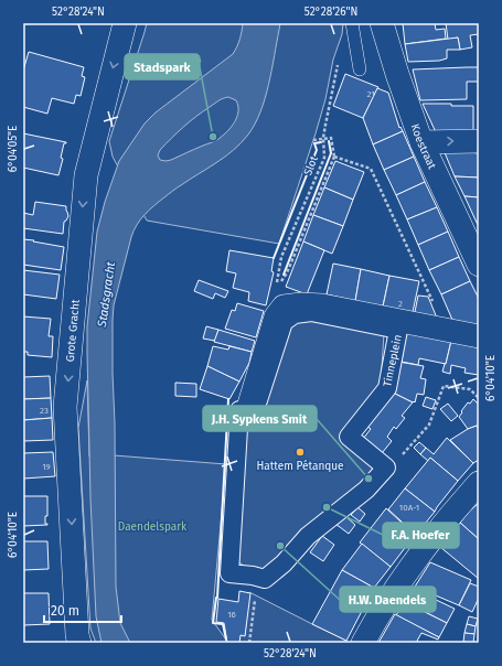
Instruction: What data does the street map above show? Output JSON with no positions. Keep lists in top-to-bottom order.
{
  "streets": {
    "street": ["Koestraat", "Grote Gracht", "Tinneplein"],
    "path": ["Slot"]
  },
  "crossings": [
    ["Slot", "Tinneplein"]
  ],
  "one_way": ["Grote Gracht"],
  "water": ["Stadsgracht"],
  "parks": ["Daendelspark"],
  "places": [
    "Stadspark",
    "Hattem Pétanque",
    "J.H. Sypkens Smit",
    "F.A. Hoefer",
    "H.W. Daendels"
  ],
  "house_numbers": [
    "21",
    "2",
    "23",
    "19",
    "10A-1",
    "16"
  ],
  "scale_bar": "20 m",
  "coordinates": [
    "52°28'24\"N",
    "52°28'26\"N",
    "6°04'05\"E",
    "6°04'10\"E"
  ]
}
